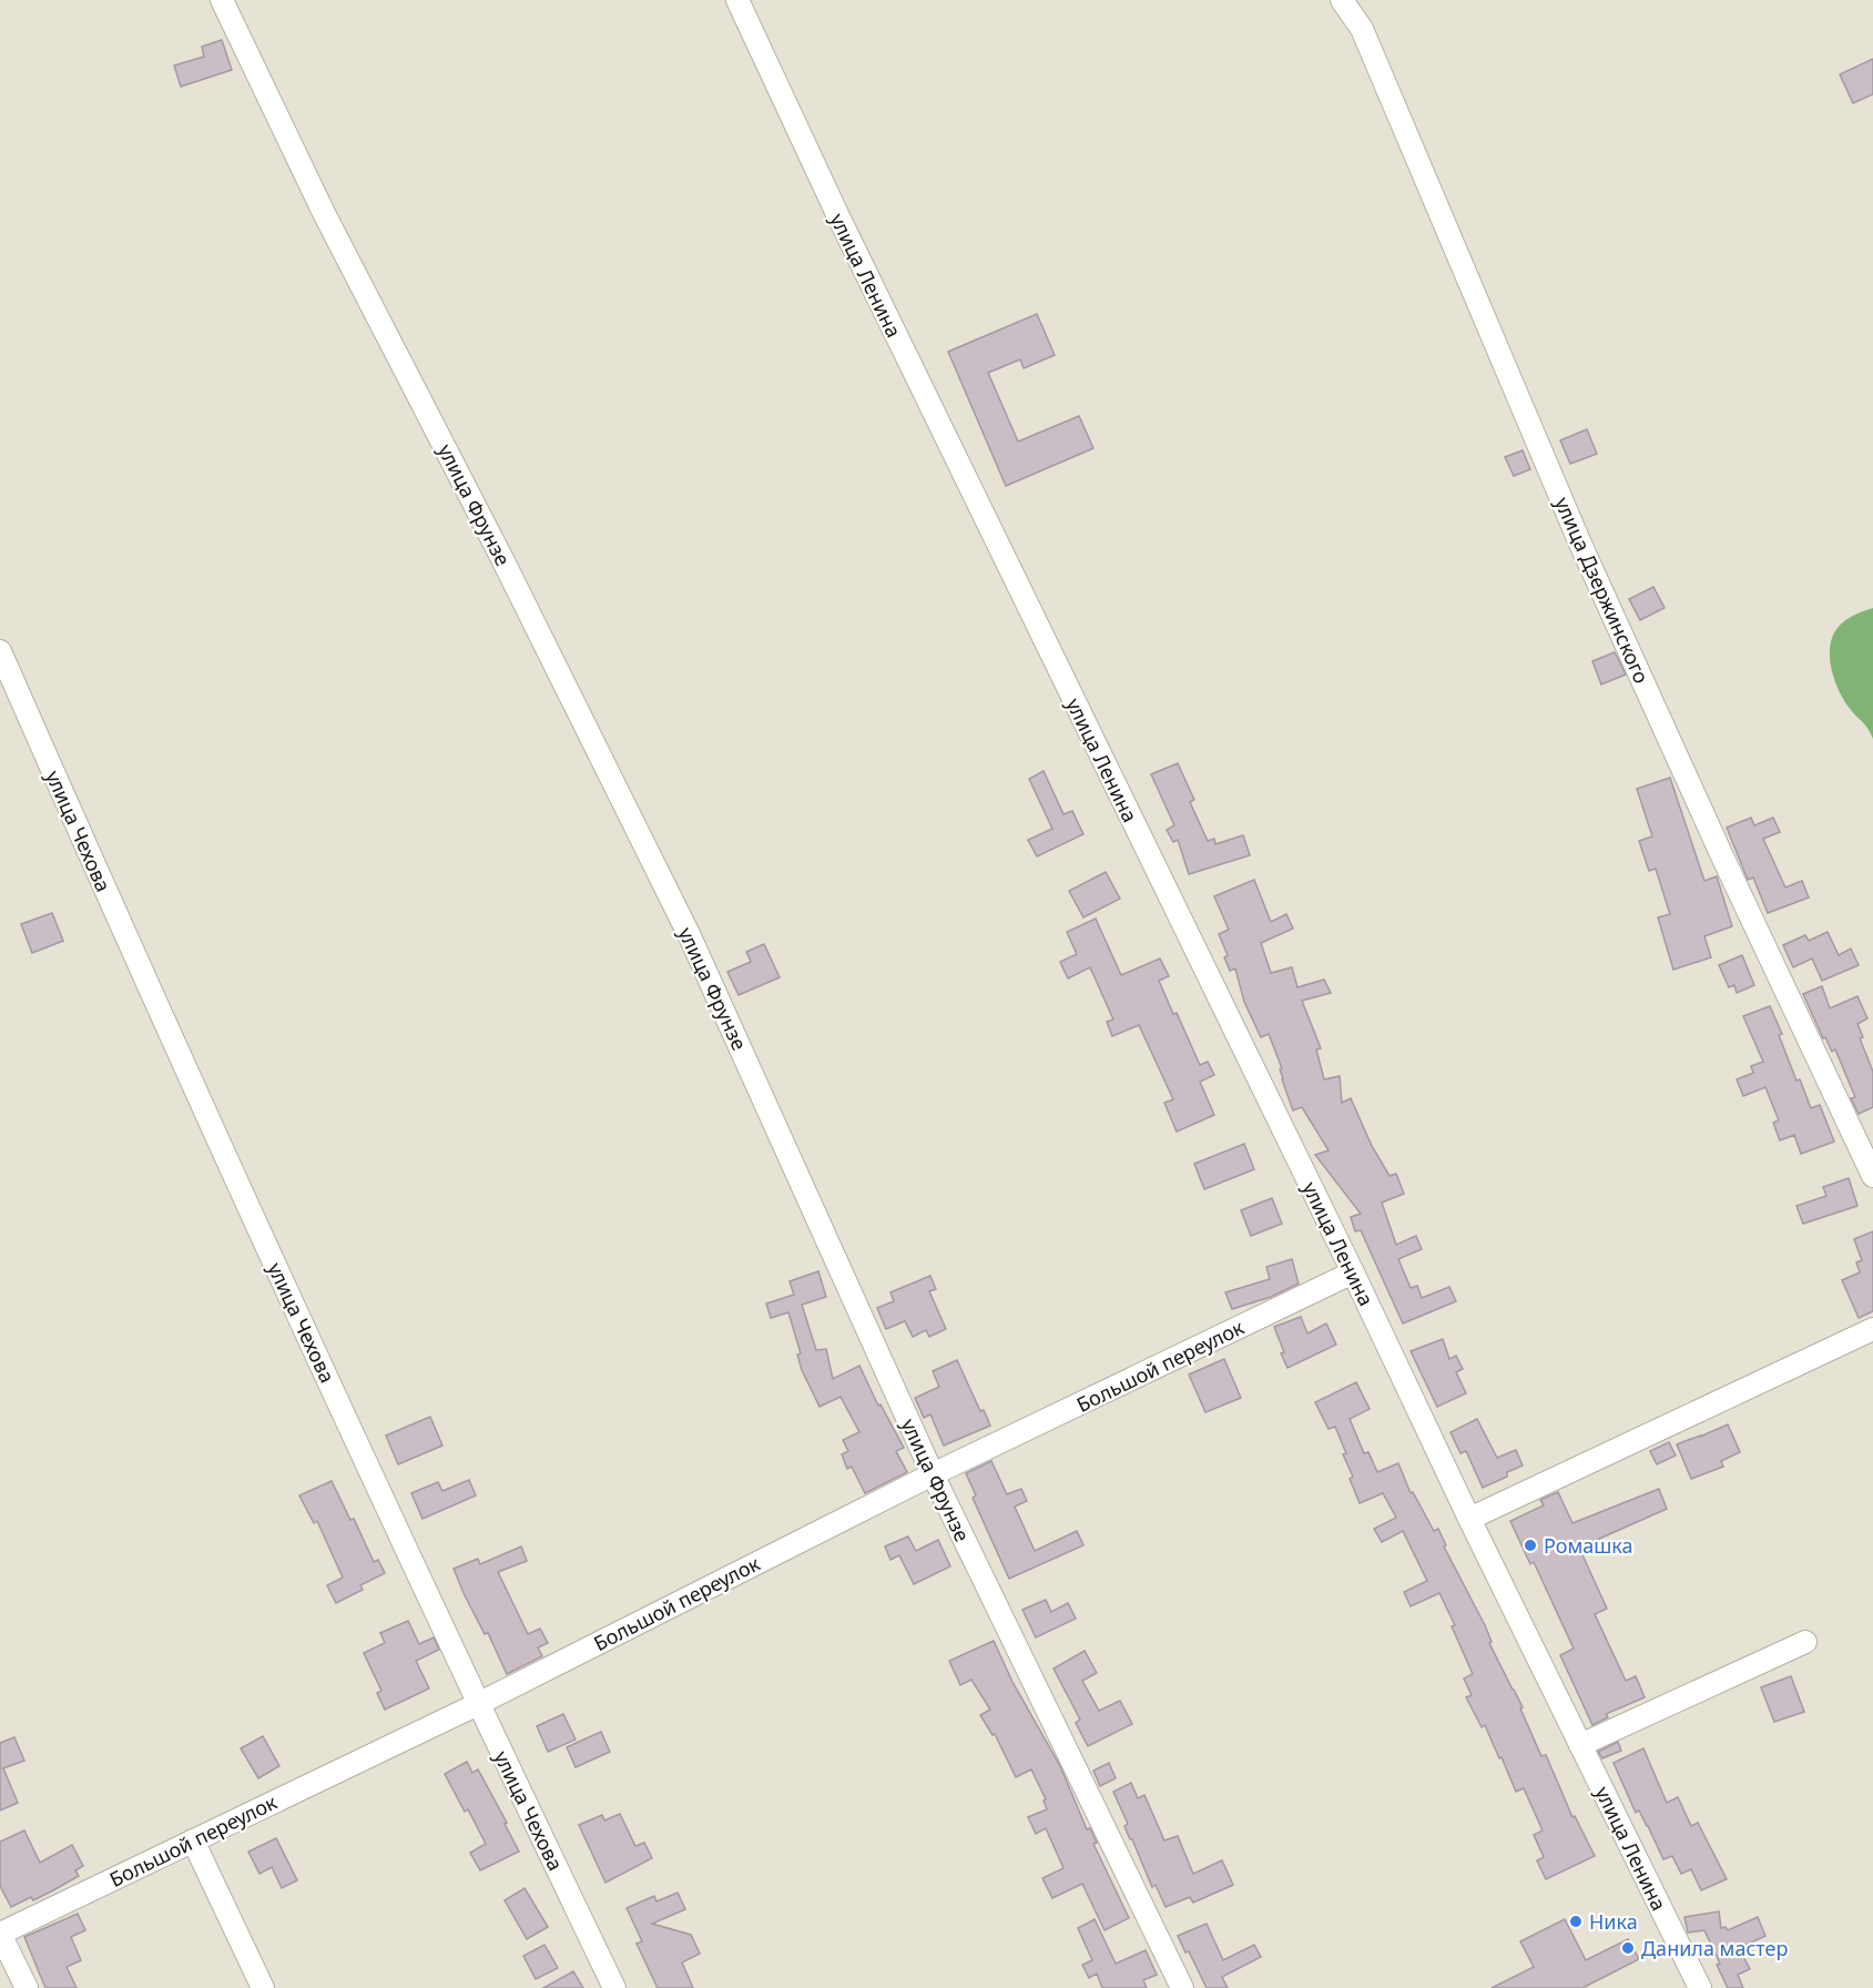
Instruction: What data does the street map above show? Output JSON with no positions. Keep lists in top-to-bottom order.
{
  "streets": {
    "street": [
      "улица Ленина",
      "улица Фрунзе",
      "улица Дзержинского",
      "улица Чехова",
      "Большой переулок"
    ]
  },
  "crossings": [
    ["улица Ленина", "Большой переулок"],
    ["улица Фрунзе", "Большой переулок"],
    ["улица Чехова", "Большой переулок"]
  ],
  "places": ["Ромашка", "Ника", "Данила мастер"]
}
